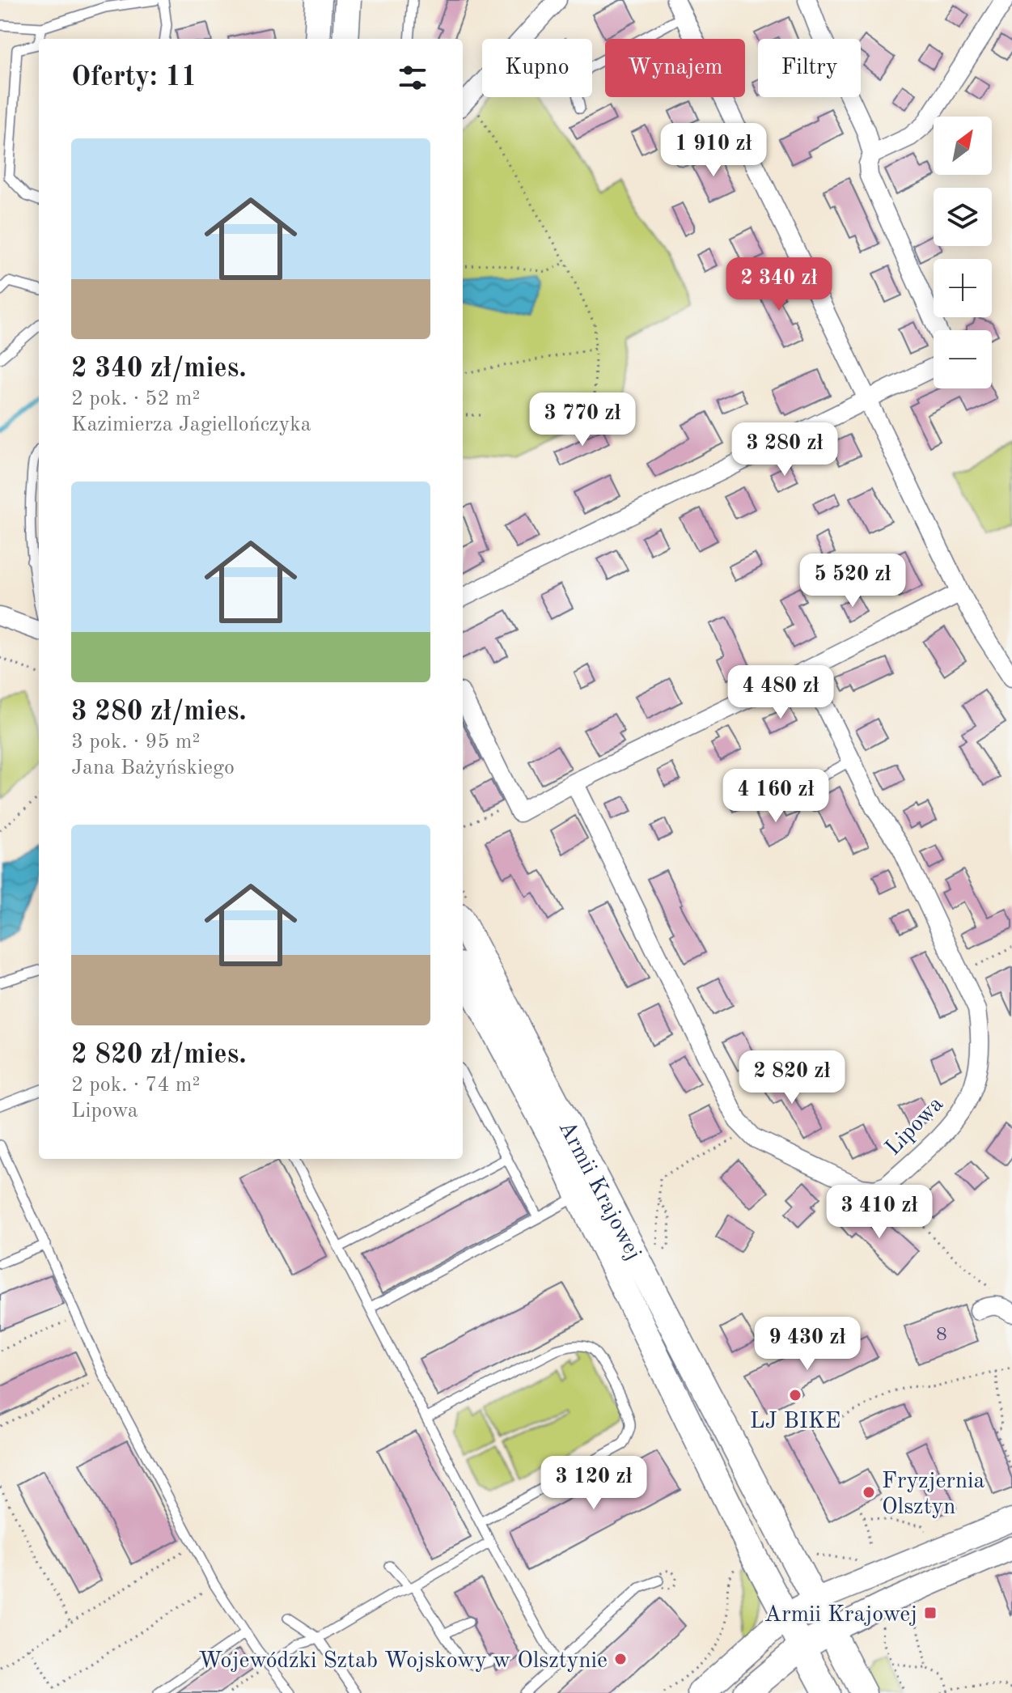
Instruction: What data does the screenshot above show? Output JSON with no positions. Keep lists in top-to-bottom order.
{
  "streets": {
    "main road": ["Armii Krajowej"],
    "street": ["Lipowa"]
  },
  "places": {
    "other": ["LJ BIKE", "Fryzjernia Olsztyn", "Wojewódzki Sztab Wojskowy w Olsztynie"],
    "transit": ["Armii Krajowej"]
  },
  "house_numbers": ["8"],
  "north": "top right",
  "page": {
    "chip": ["Kupno", "Wynajem", "Filtry"],
    "heading": "Oferty: 11",
    "map_buttons": ["+", "−"],
    "list": [
      {
        "name": "2 340 zł/mies.",
        "note": "2 pok. · 52 m² · Kazimierza Jagiellończyka"
      },
      {
        "name": "3 280 zł/mies.",
        "note": "3 pok. · 95 m² · Jana Bażyńskiego"
      },
      {
        "name": "2 820 zł/mies.",
        "note": "2 pok. · 74 m² · Lipowa"
      }
    ],
    "price": [
      "1 910 zł",
      "2 340 zł",
      "3 770 zł",
      "3 280 zł",
      "5 520 zł",
      "4 480 zł",
      "4 160 zł",
      "2 820 zł",
      "3 410 zł",
      "9 430 zł",
      "3 120 zł"
    ]
  }
}
